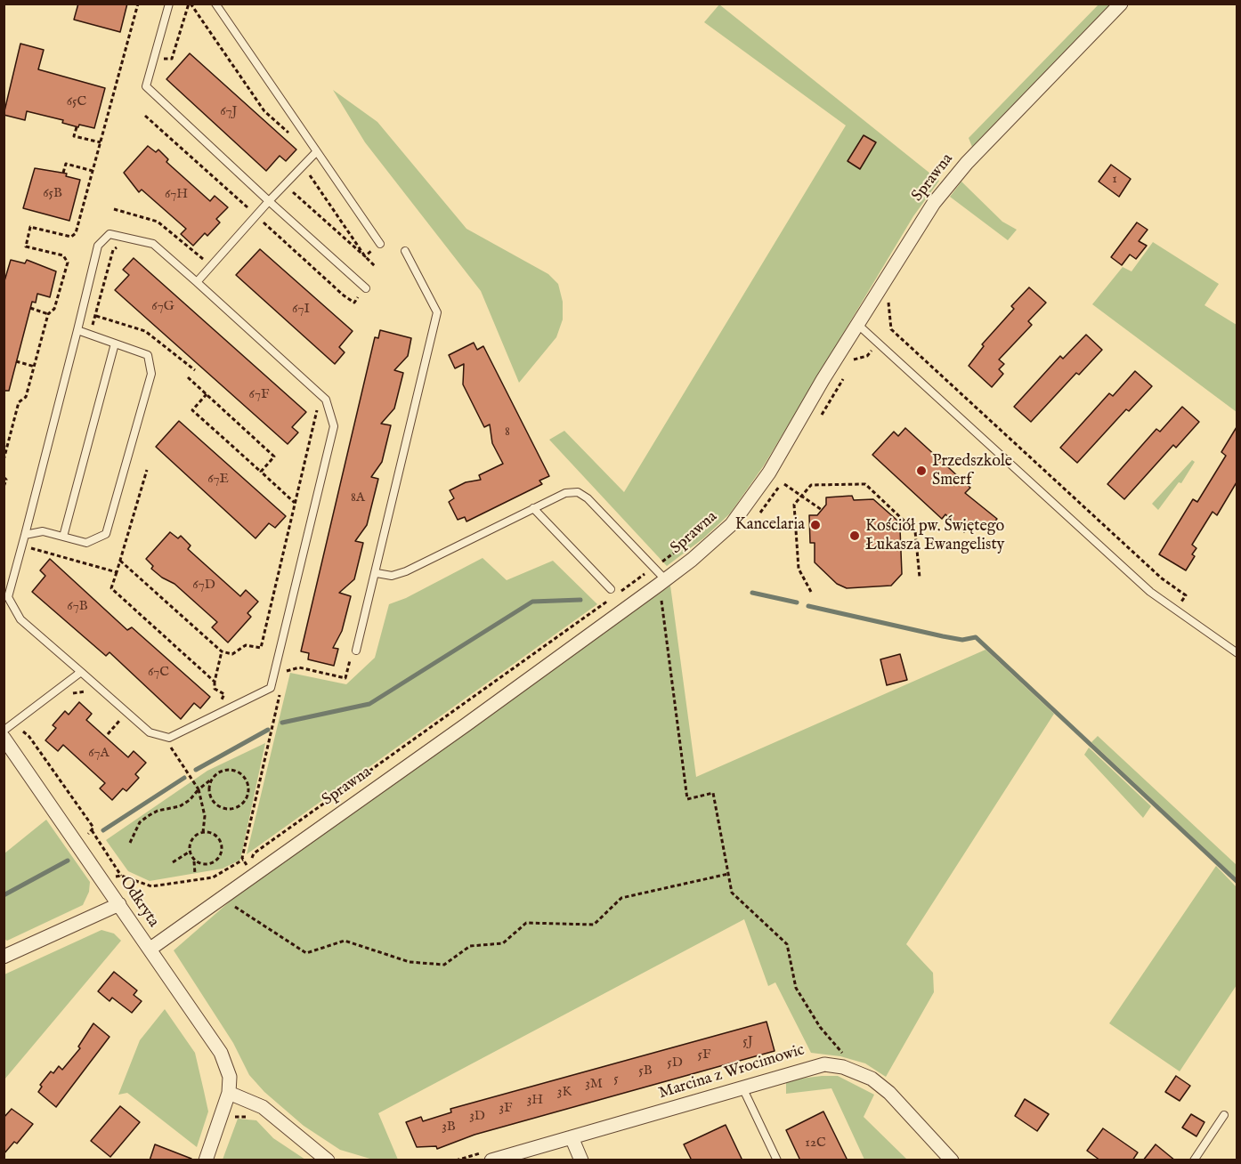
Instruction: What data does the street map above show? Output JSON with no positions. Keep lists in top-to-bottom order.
{
  "streets": {
    "street": ["Sprawna", "Odkryta", "Marcina z Wrocimowic"]
  },
  "crossings": [
    ["Sprawna", "Odkryta"]
  ],
  "places": ["Przedszkole Smerf", "Kancelaria", "Kościół pw. Świętego Łukasza Ewangelisty"],
  "house_numbers": [
    "65C",
    "67J",
    "1",
    "65B",
    "67H",
    "67G",
    "67I",
    "67F",
    "8",
    "67E",
    "8A",
    "67D",
    "67B",
    "67C",
    "67A",
    "5J",
    "5F",
    "5D",
    "5B",
    "5",
    "3M",
    "3K",
    "3H",
    "3F",
    "3D",
    "3B",
    "12C"
  ]
}
